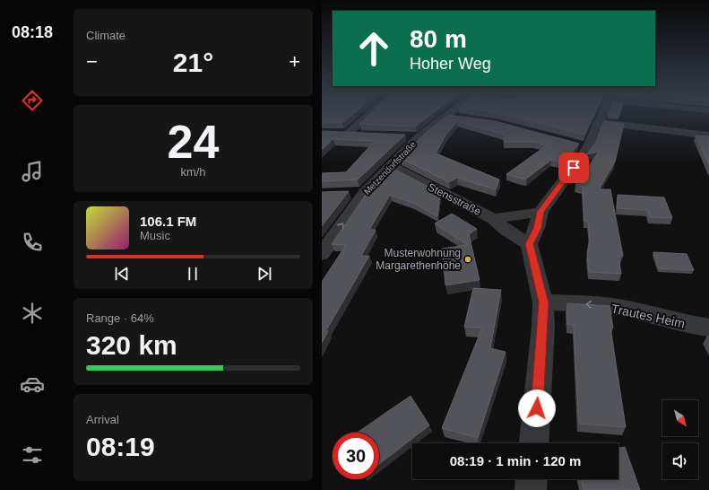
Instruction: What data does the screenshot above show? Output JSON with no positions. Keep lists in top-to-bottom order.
{
  "streets": {
    "street": ["Metzendorfstraße", "Stensstraße", "Trautes Heim"]
  },
  "crossings": [
    ["Metzendorfstraße", "Stensstraße"]
  ],
  "one_way": ["Metzendorfstraße", "Trautes Heim"],
  "places": ["Musterwohnung Margarethenhöhe"],
  "north": "bottom right",
  "page": {
    "tabs": "08:18",
    "tile": [
      "Climate",
      ["24", "km/h"],
      ["Range · 64%", "320 km"],
      ["Arrival", "08:19"]
    ],
    "turn": ["80 m", "Hoher Weg"],
    "heat": ["−", "21°", "+"],
    "song": ["106.1 FM", "Music"],
    "limit": "30",
    "trip": "08:19 · 1 min · 120 m"
  }
}
